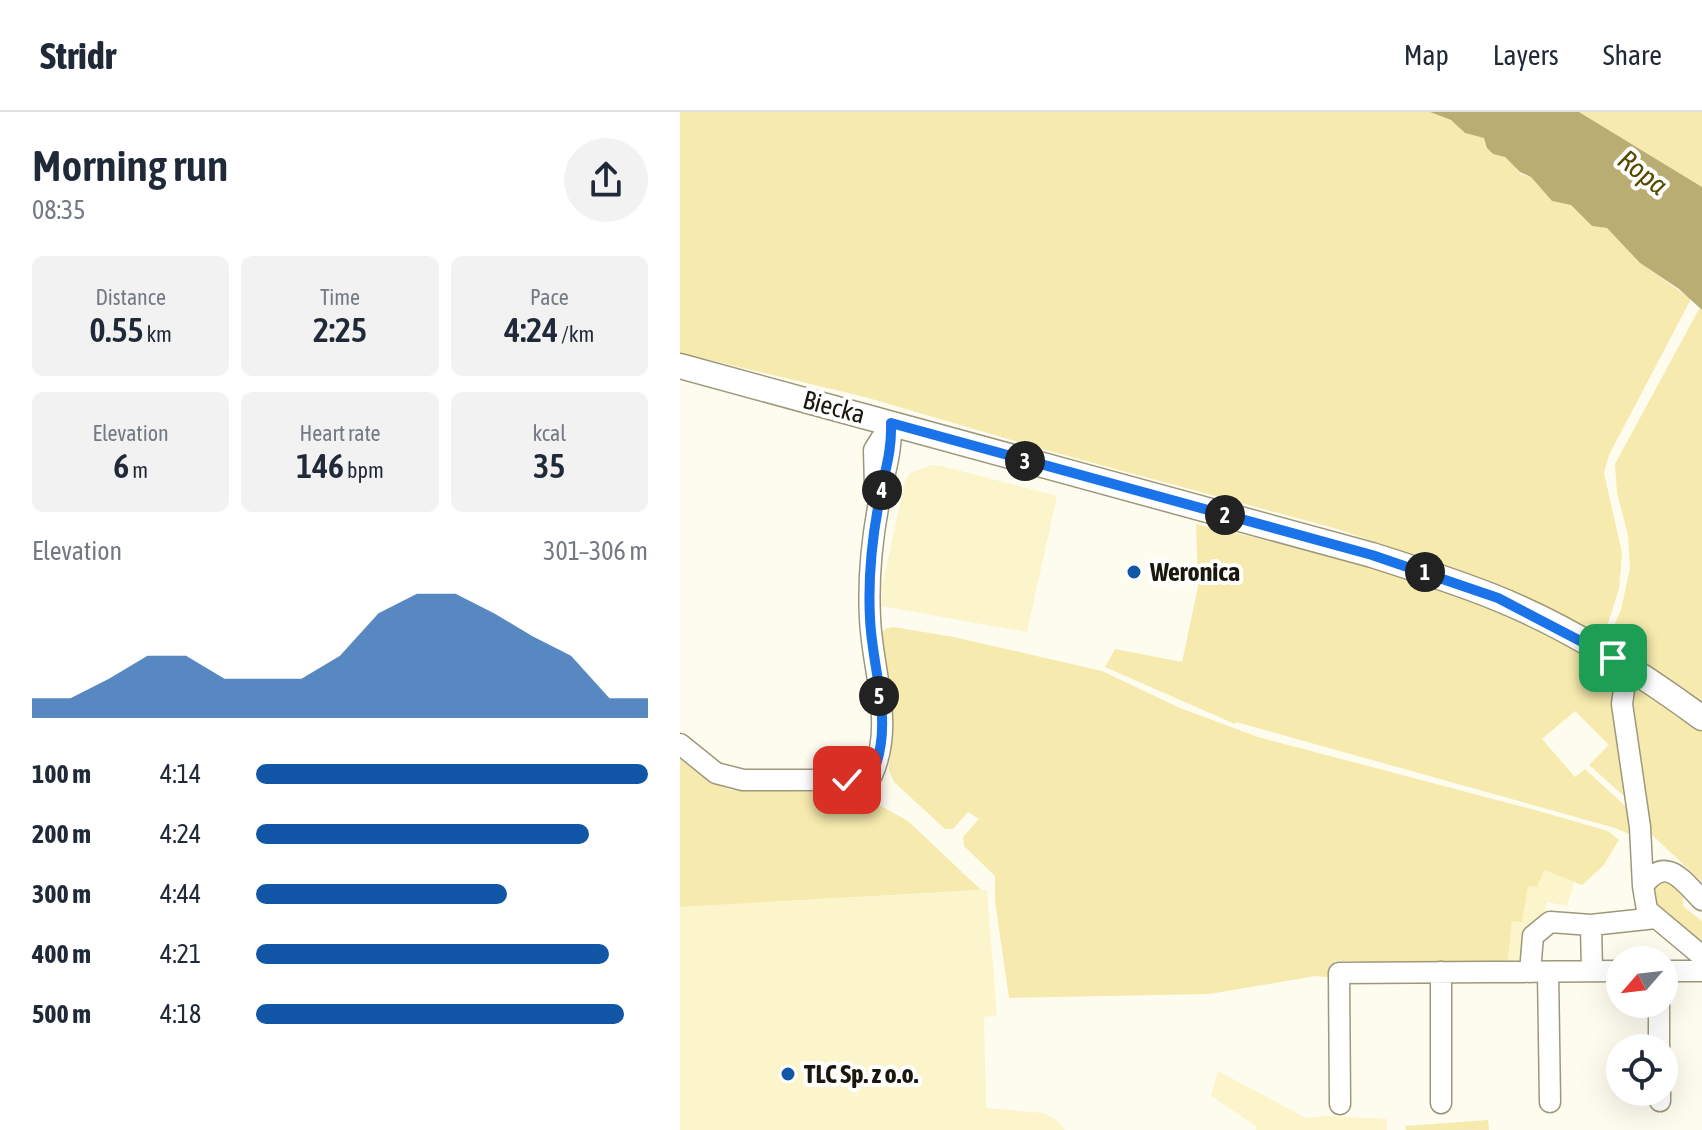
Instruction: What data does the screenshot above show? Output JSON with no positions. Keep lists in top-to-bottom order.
{
  "streets": {
    "main road": ["Biecka"]
  },
  "water": ["Ropa"],
  "places": ["Weronica", "TLC Sp. z o.o."],
  "north": "bottom left",
  "page": {
    "header": "Stridr",
    "nav": ["Map", "Layers", "Share"],
    "heading": ["Morning run", "08:35"],
    "stats": [
      ["Distance", "0.55 km"],
      ["Time", "2:25"],
      ["Pace", "4:24 /km"],
      ["Elevation", "6 m"],
      ["Heart rate", "146 bpm"],
      ["kcal", "35"]
    ],
    "pins": [
      "3",
      "4",
      "2",
      "1",
      "5"
    ],
    "chart": ["Elevation", "301–306 m"],
    "list": [
      {
        "name": "100 m",
        "note": "4:14"
      },
      {
        "name": "200 m",
        "note": "4:24"
      },
      {
        "name": "300 m",
        "note": "4:44"
      },
      {
        "name": "400 m",
        "note": "4:21"
      },
      {
        "name": "500 m",
        "note": "4:18"
      }
    ]
  }
}
